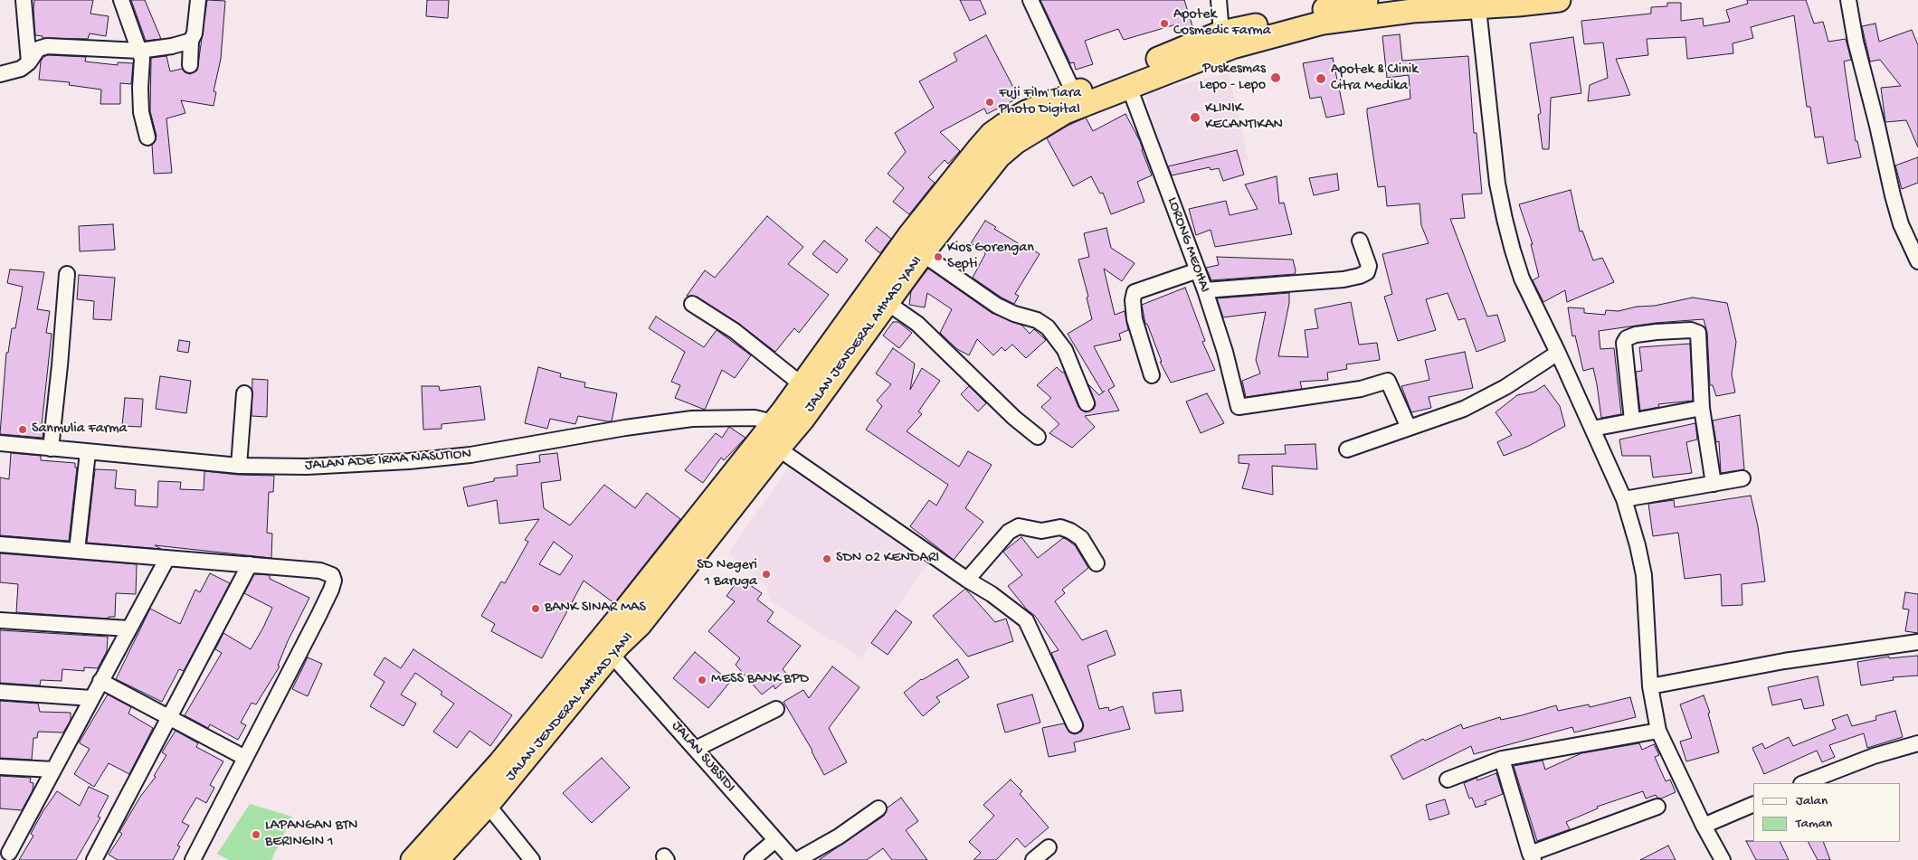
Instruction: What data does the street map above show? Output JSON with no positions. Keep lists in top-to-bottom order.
{
  "streets": {
    "highway": ["JALAN JENDERAL AHMAD YANI"],
    "street": ["LORONG MEOHAI", "JALAN ADE IRMA NASUTION", "JALAN SUBSIDI"]
  },
  "crossings": [
    ["LORONG MEOHAI", "JALAN JENDERAL AHMAD YANI"],
    ["JALAN JENDERAL AHMAD YANI", "JALAN ADE IRMA NASUTION"],
    ["JALAN JENDERAL AHMAD YANI", "JALAN SUBSIDI"]
  ],
  "places": [
    "Apotek Cosmedic Farma",
    "Puskesmas Lepo - Lepo",
    "Apotek & Clinik Citra Medika",
    "Fuji Film Tiara Photo Digital",
    "KLINIK KECANTIKAN",
    "Kios Gorengan Septi",
    "Sanmulia Farma",
    "SDN 02 KENDARI",
    "SD Negeri 1 Baruga",
    "BANK SINAR MAS",
    "MESS BANK BPD",
    "LAPANGAN BTN BERINGIN 1"
  ],
  "legend": ["Jalan", "Taman"]
}
